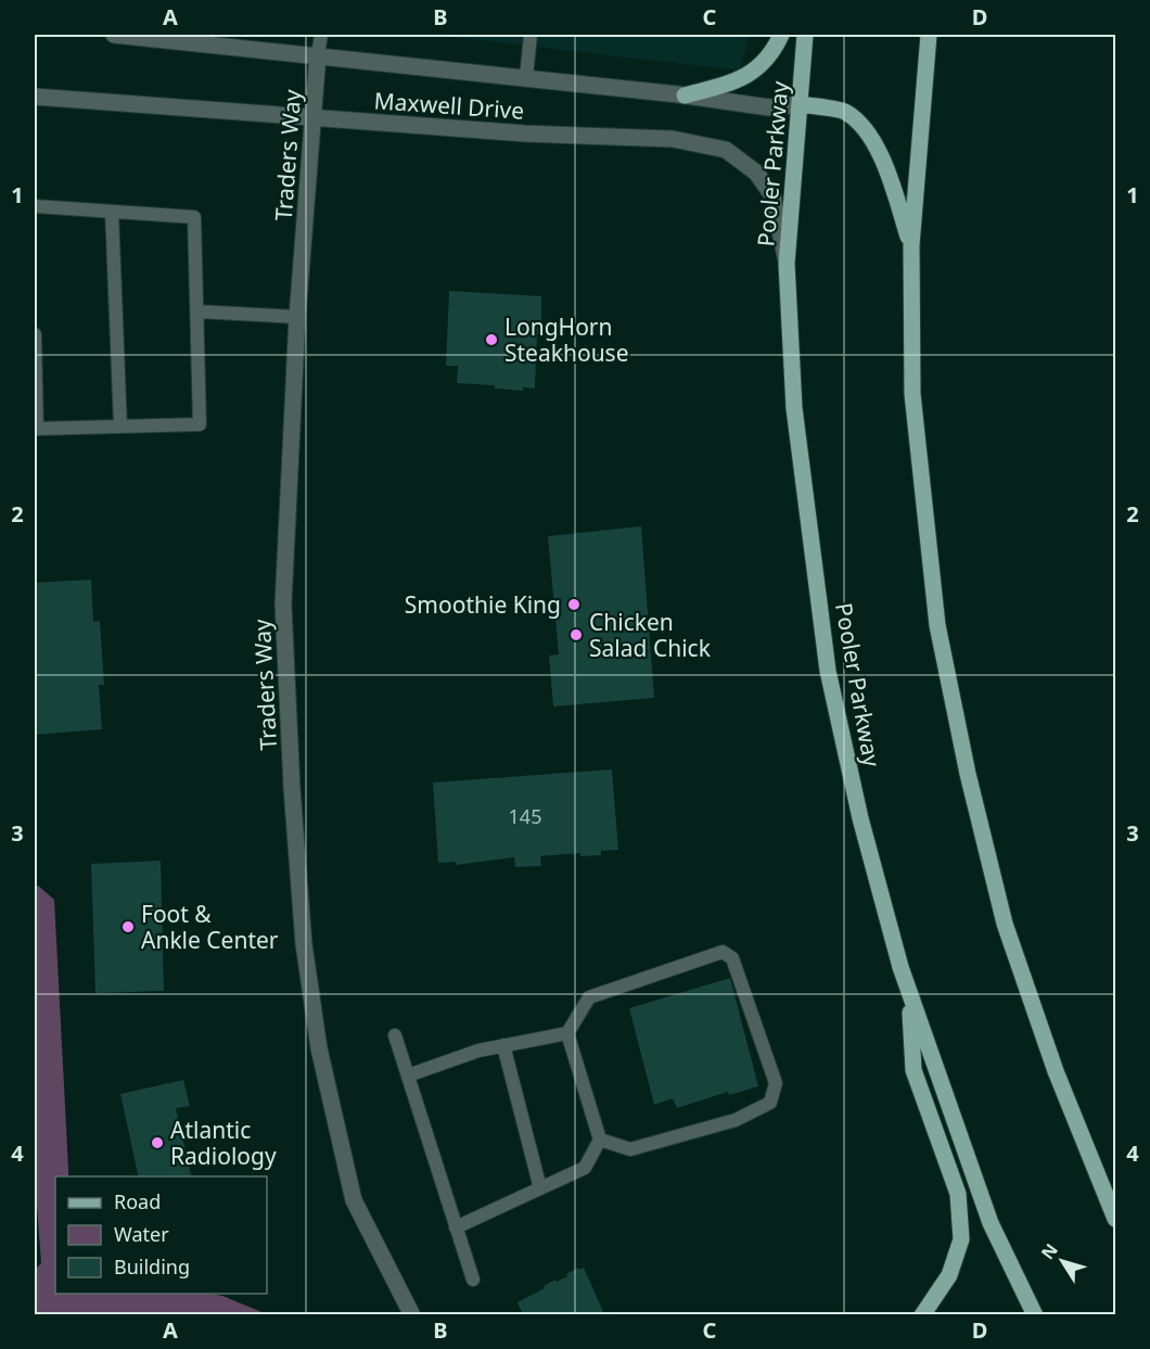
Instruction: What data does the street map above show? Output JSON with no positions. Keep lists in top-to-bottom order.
{
  "streets": {
    "main road": ["Pooler Parkway"],
    "street": ["Maxwell Drive", "Traders Way"]
  },
  "crossings": [
    ["Maxwell Drive", "Traders Way"],
    ["Maxwell Drive", "Pooler Parkway"]
  ],
  "places": [
    "LongHorn Steakhouse",
    "Smoothie King",
    "Chicken Salad Chick",
    "Foot & Ankle Center",
    "Atlantic Radiology"
  ],
  "house_numbers": ["145"],
  "legend": ["Road", "Water", "Building"],
  "north": "top left",
  "grid": {
    "columns": [
      "A",
      "B",
      "C",
      "D"
    ],
    "rows": [
      "1",
      "2",
      "3",
      "4"
    ]
  }
}
